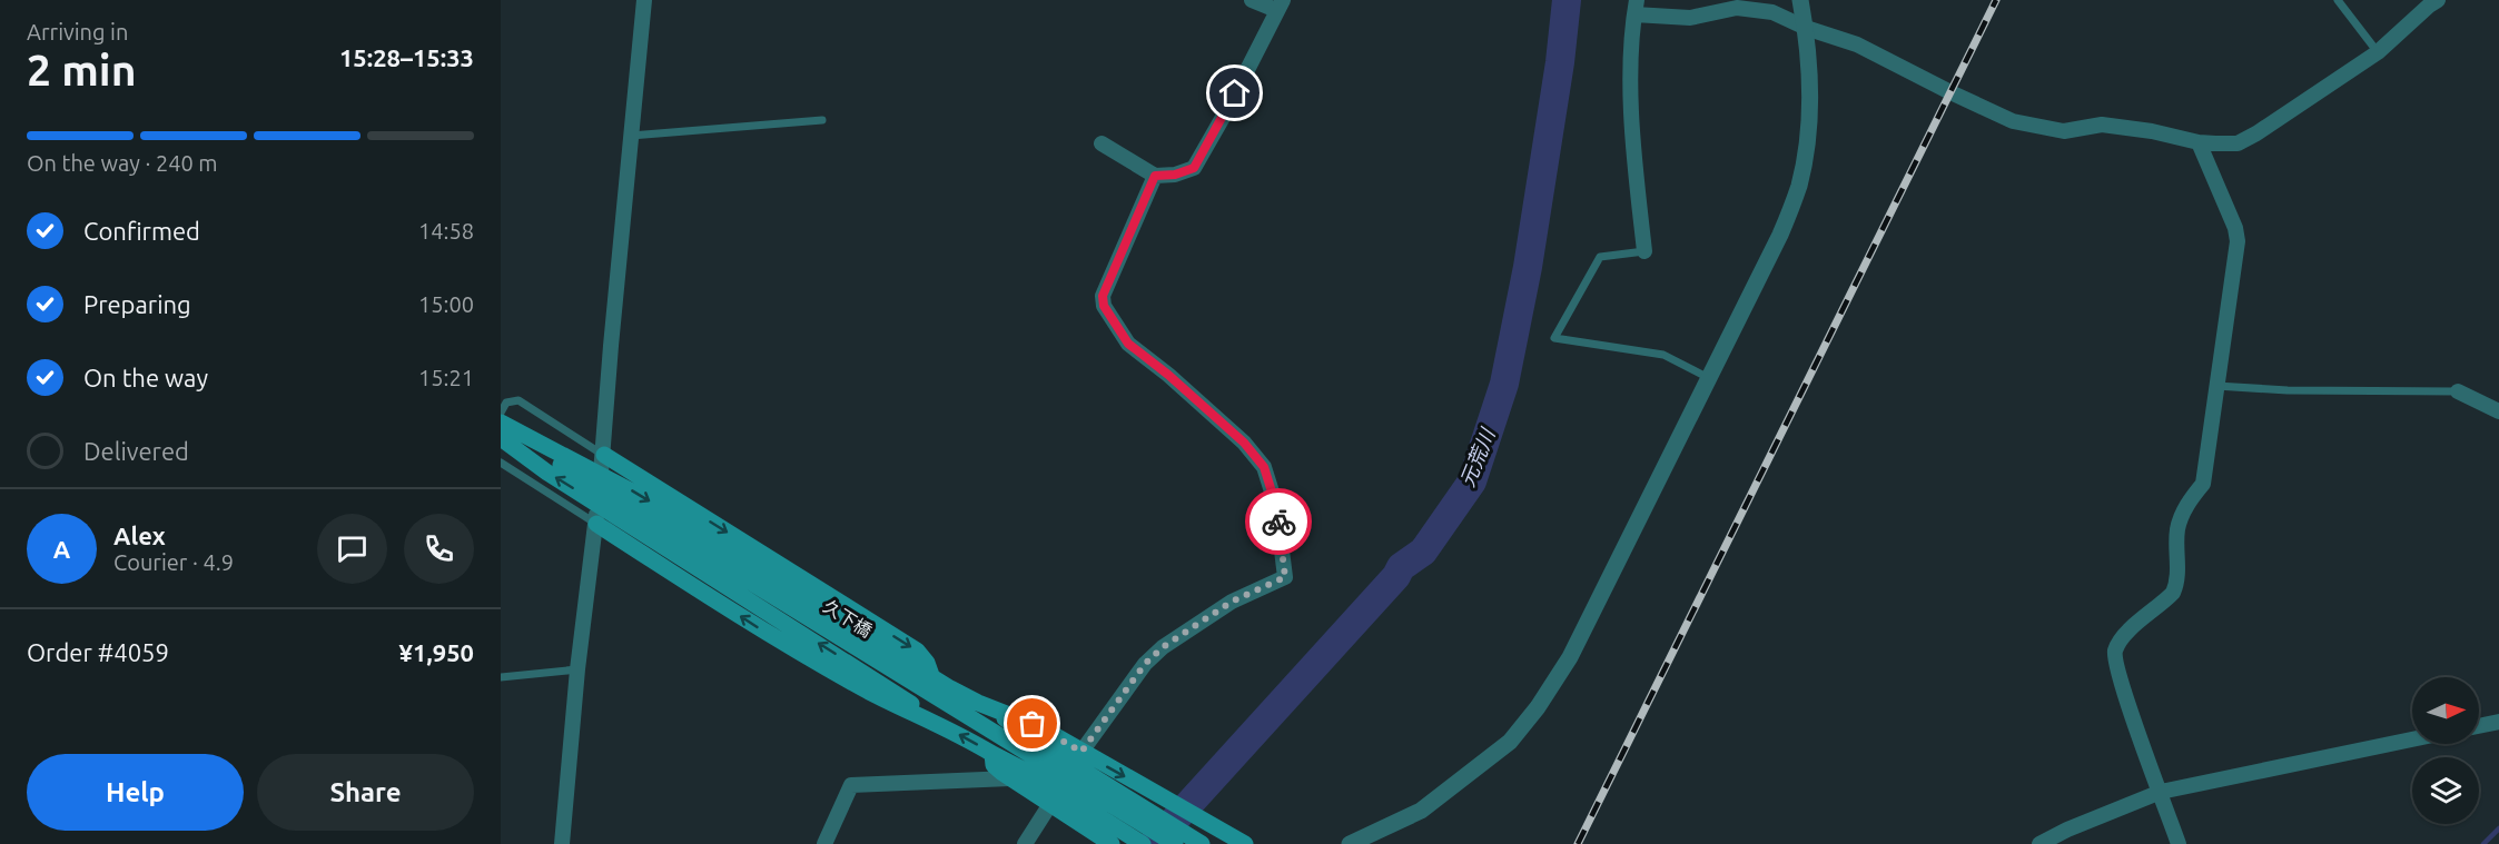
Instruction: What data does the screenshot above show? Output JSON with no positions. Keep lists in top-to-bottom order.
{
  "streets": {
    "main road": ["久下橋"]
  },
  "water": ["元荒川"],
  "north": "right",
  "page": {
    "heading": ["2 min", "Arriving in", "15:28–15:33"],
    "panel": [
      "Alex",
      "Courier · 4.9",
      "Order #4059",
      "¥1,950"
    ],
    "bar": "On the way · 240 m",
    "list": [
      ["Confirmed", "14:58"],
      ["Preparing", "15:00"],
      ["On the way", "15:21"],
      "Delivered"
    ],
    "round": "A",
    "buttons": ["Help", "Share"]
  }
}
